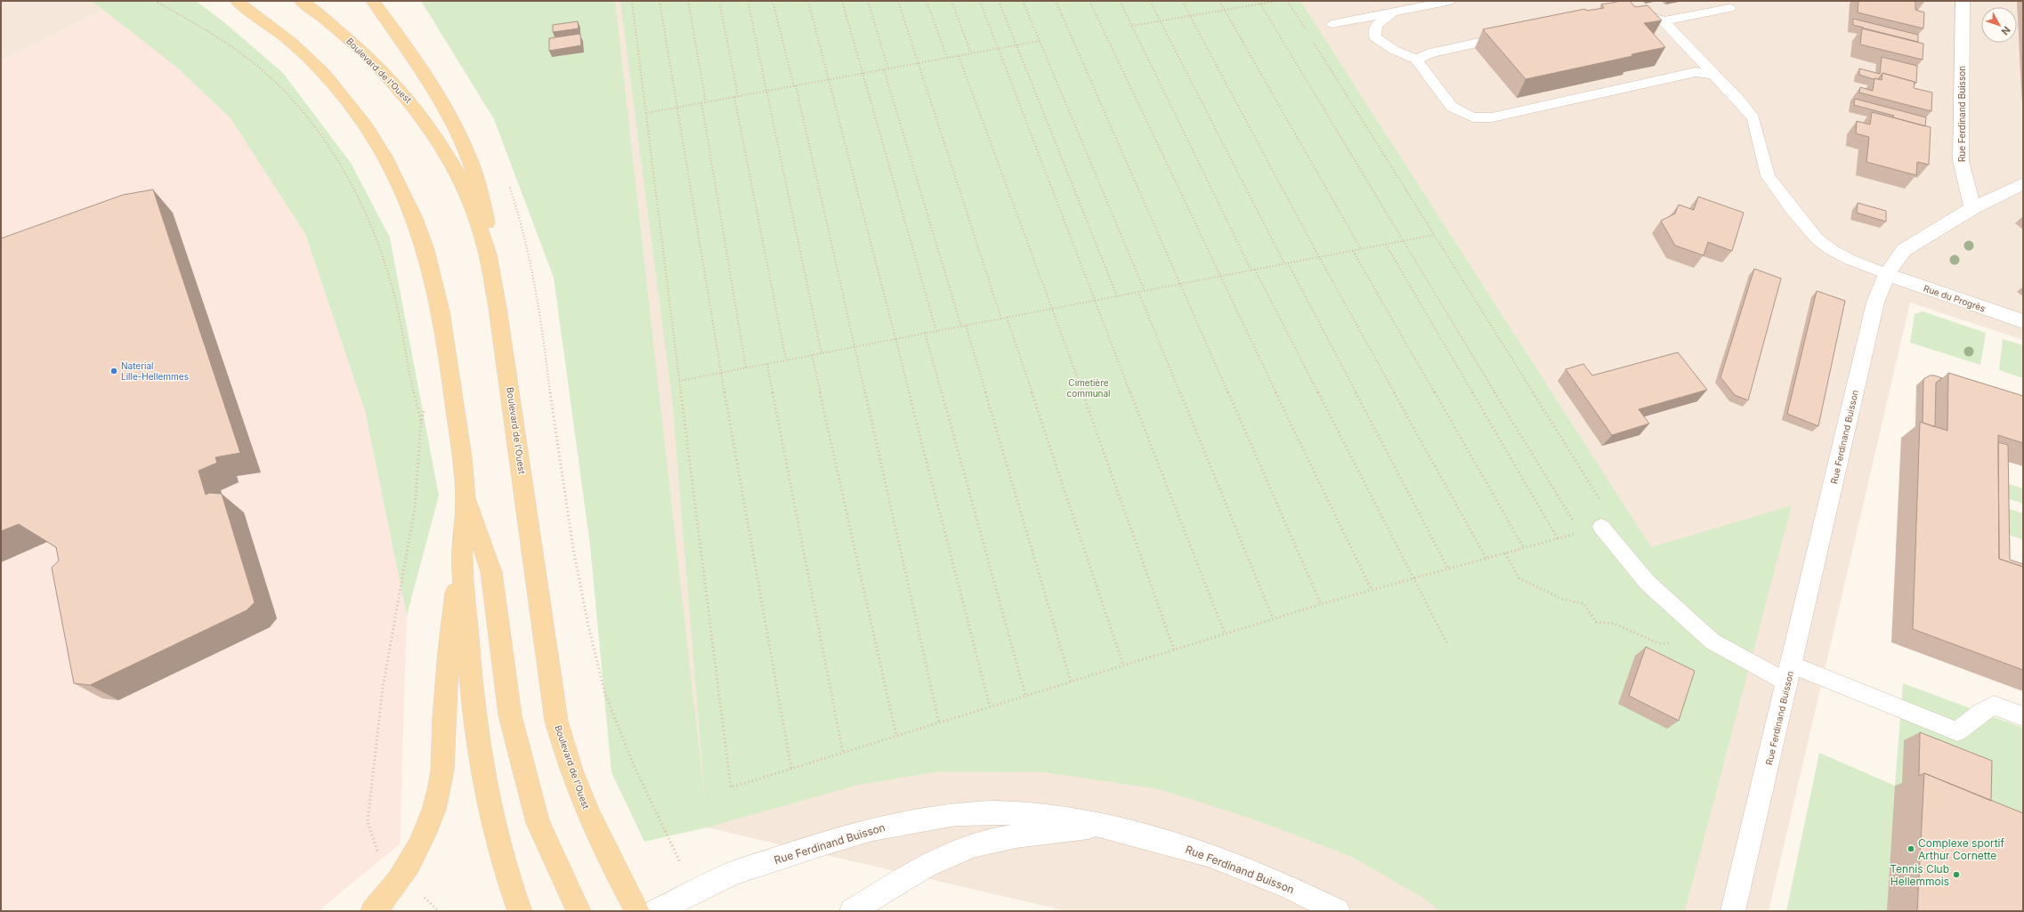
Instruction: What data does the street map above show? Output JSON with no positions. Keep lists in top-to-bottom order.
{
  "streets": {
    "main road": ["Boulevard de l'Ouest"],
    "street": ["Rue Ferdinand Buisson", "Rue du Progrès"]
  },
  "crossings": [
    ["Rue Ferdinand Buisson", "Rue du Progrès"]
  ],
  "parks": ["Cimetière communal"],
  "places": ["Naterial Lille-Hellemmes", "Complexe sportif Arthur Cornette", "Tennis Club Hellemmois"],
  "north": "bottom right"
}
